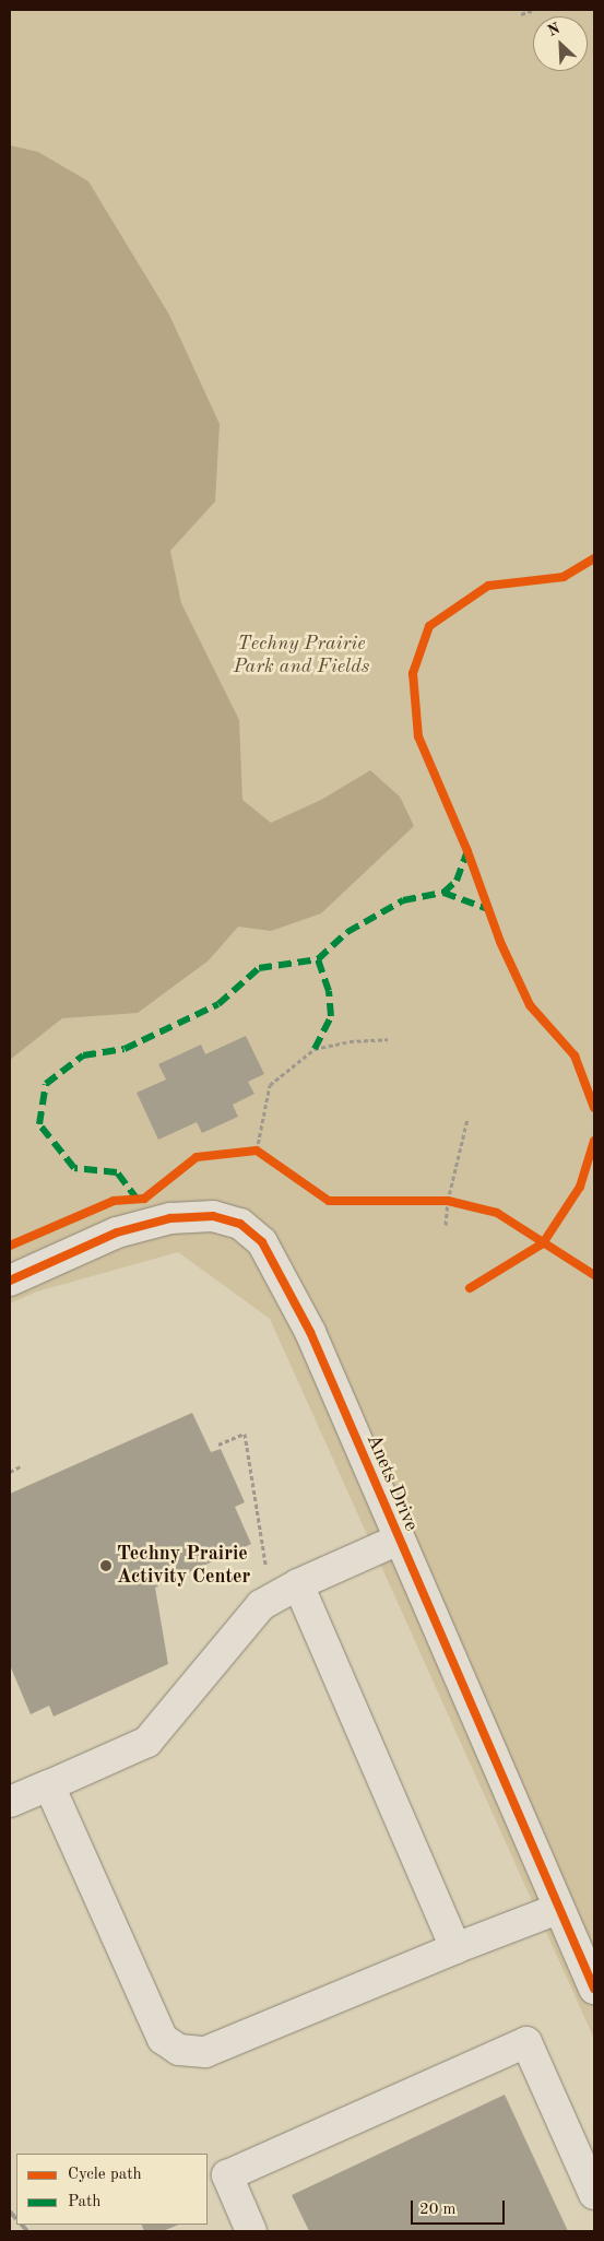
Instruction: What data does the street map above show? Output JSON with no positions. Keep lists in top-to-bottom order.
{
  "streets": {
    "street": ["Anets Drive"]
  },
  "parks": ["Techny Prairie Park and Fields"],
  "places": ["Techny Prairie Activity Center"],
  "legend": ["Cycle path", "Path"],
  "scale_bar": "20 m",
  "north": "top left"
}
